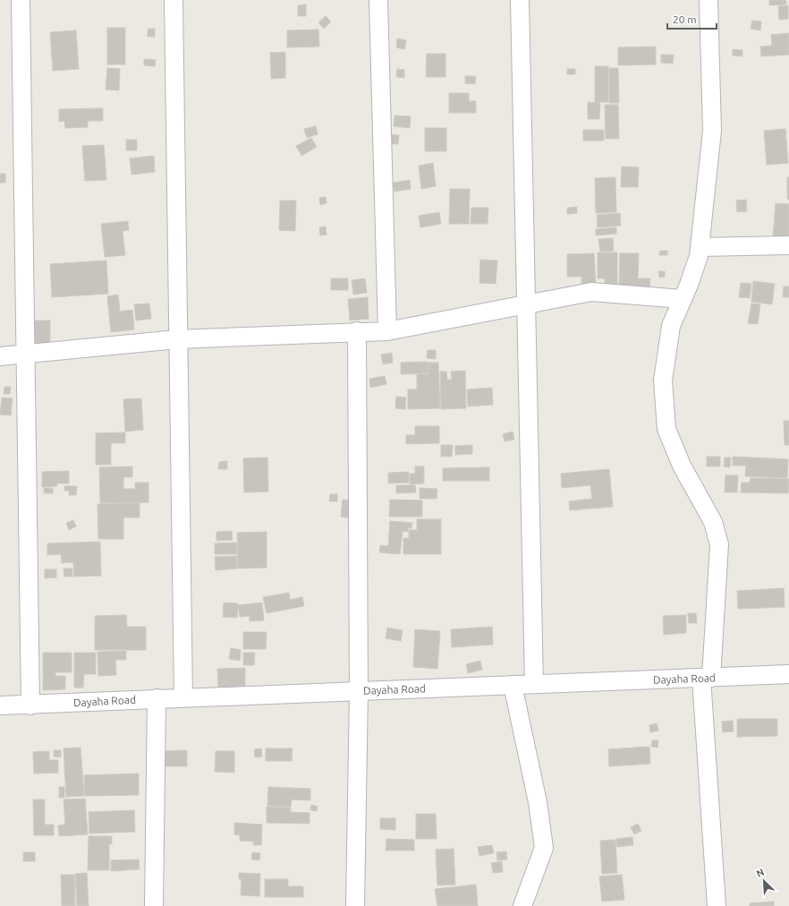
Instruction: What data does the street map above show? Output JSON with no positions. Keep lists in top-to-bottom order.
{
  "streets": {
    "street": ["Dayaha Road"]
  },
  "scale_bar": "20 m",
  "north": "top left"
}
